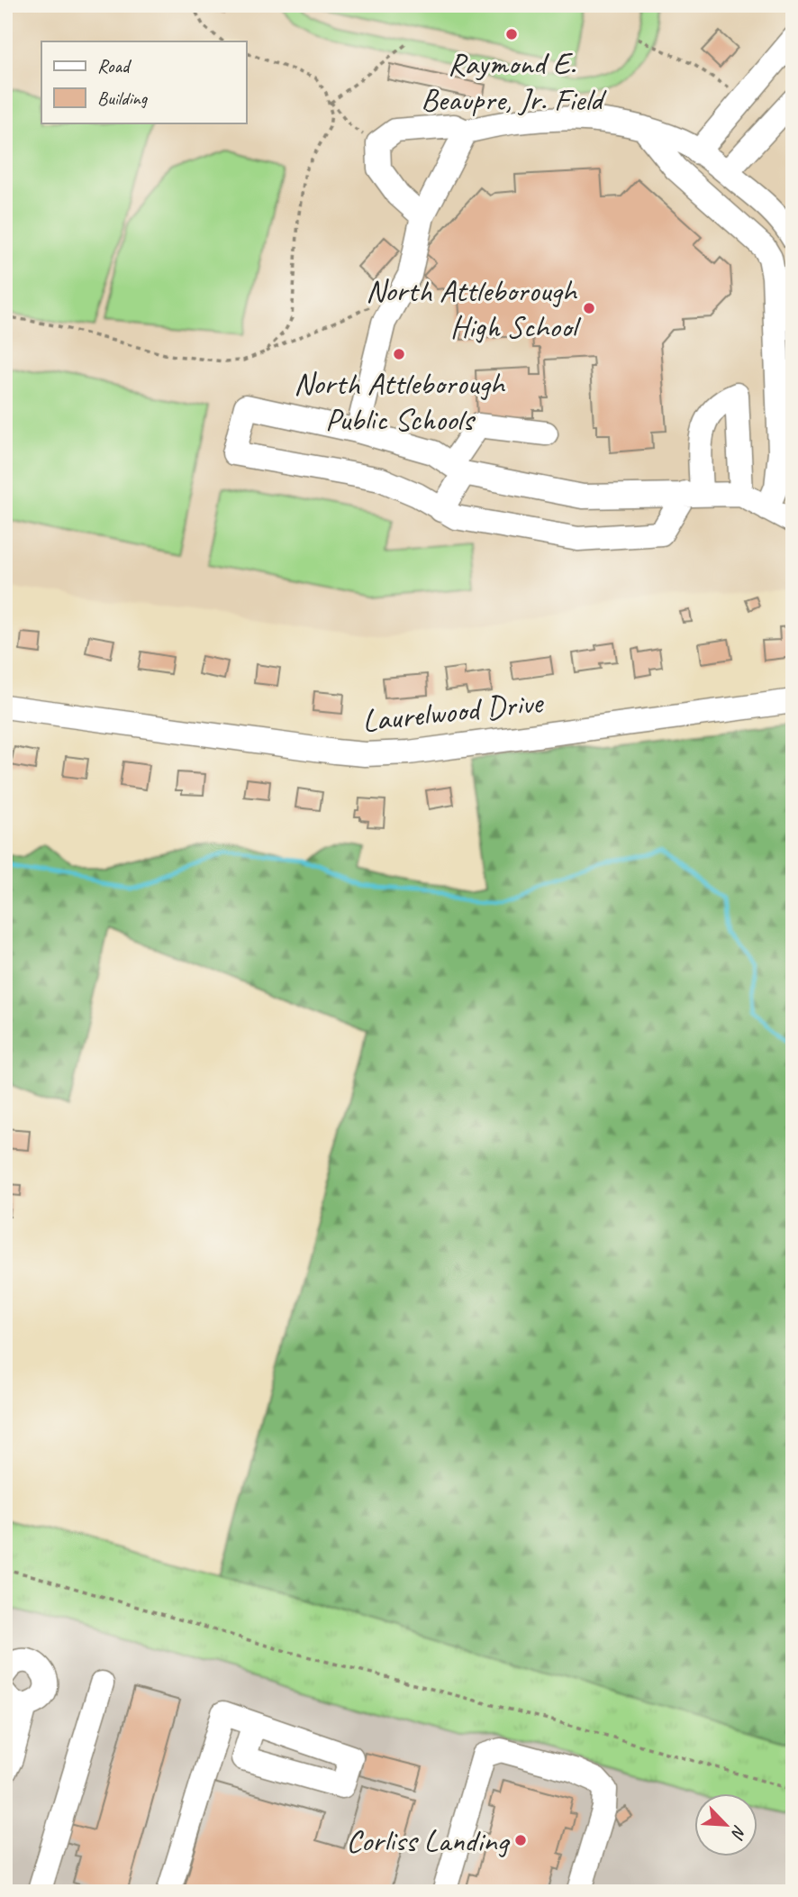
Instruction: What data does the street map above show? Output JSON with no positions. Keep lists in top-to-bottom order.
{
  "streets": {
    "street": ["Laurelwood Drive"]
  },
  "places": [
    "Raymond E. Beaupre, Jr. Field",
    "North Attleborough High School",
    "North Attleborough Public Schools",
    "Corliss Landing"
  ],
  "legend": ["Road", "Building"],
  "north": "bottom right"
}
